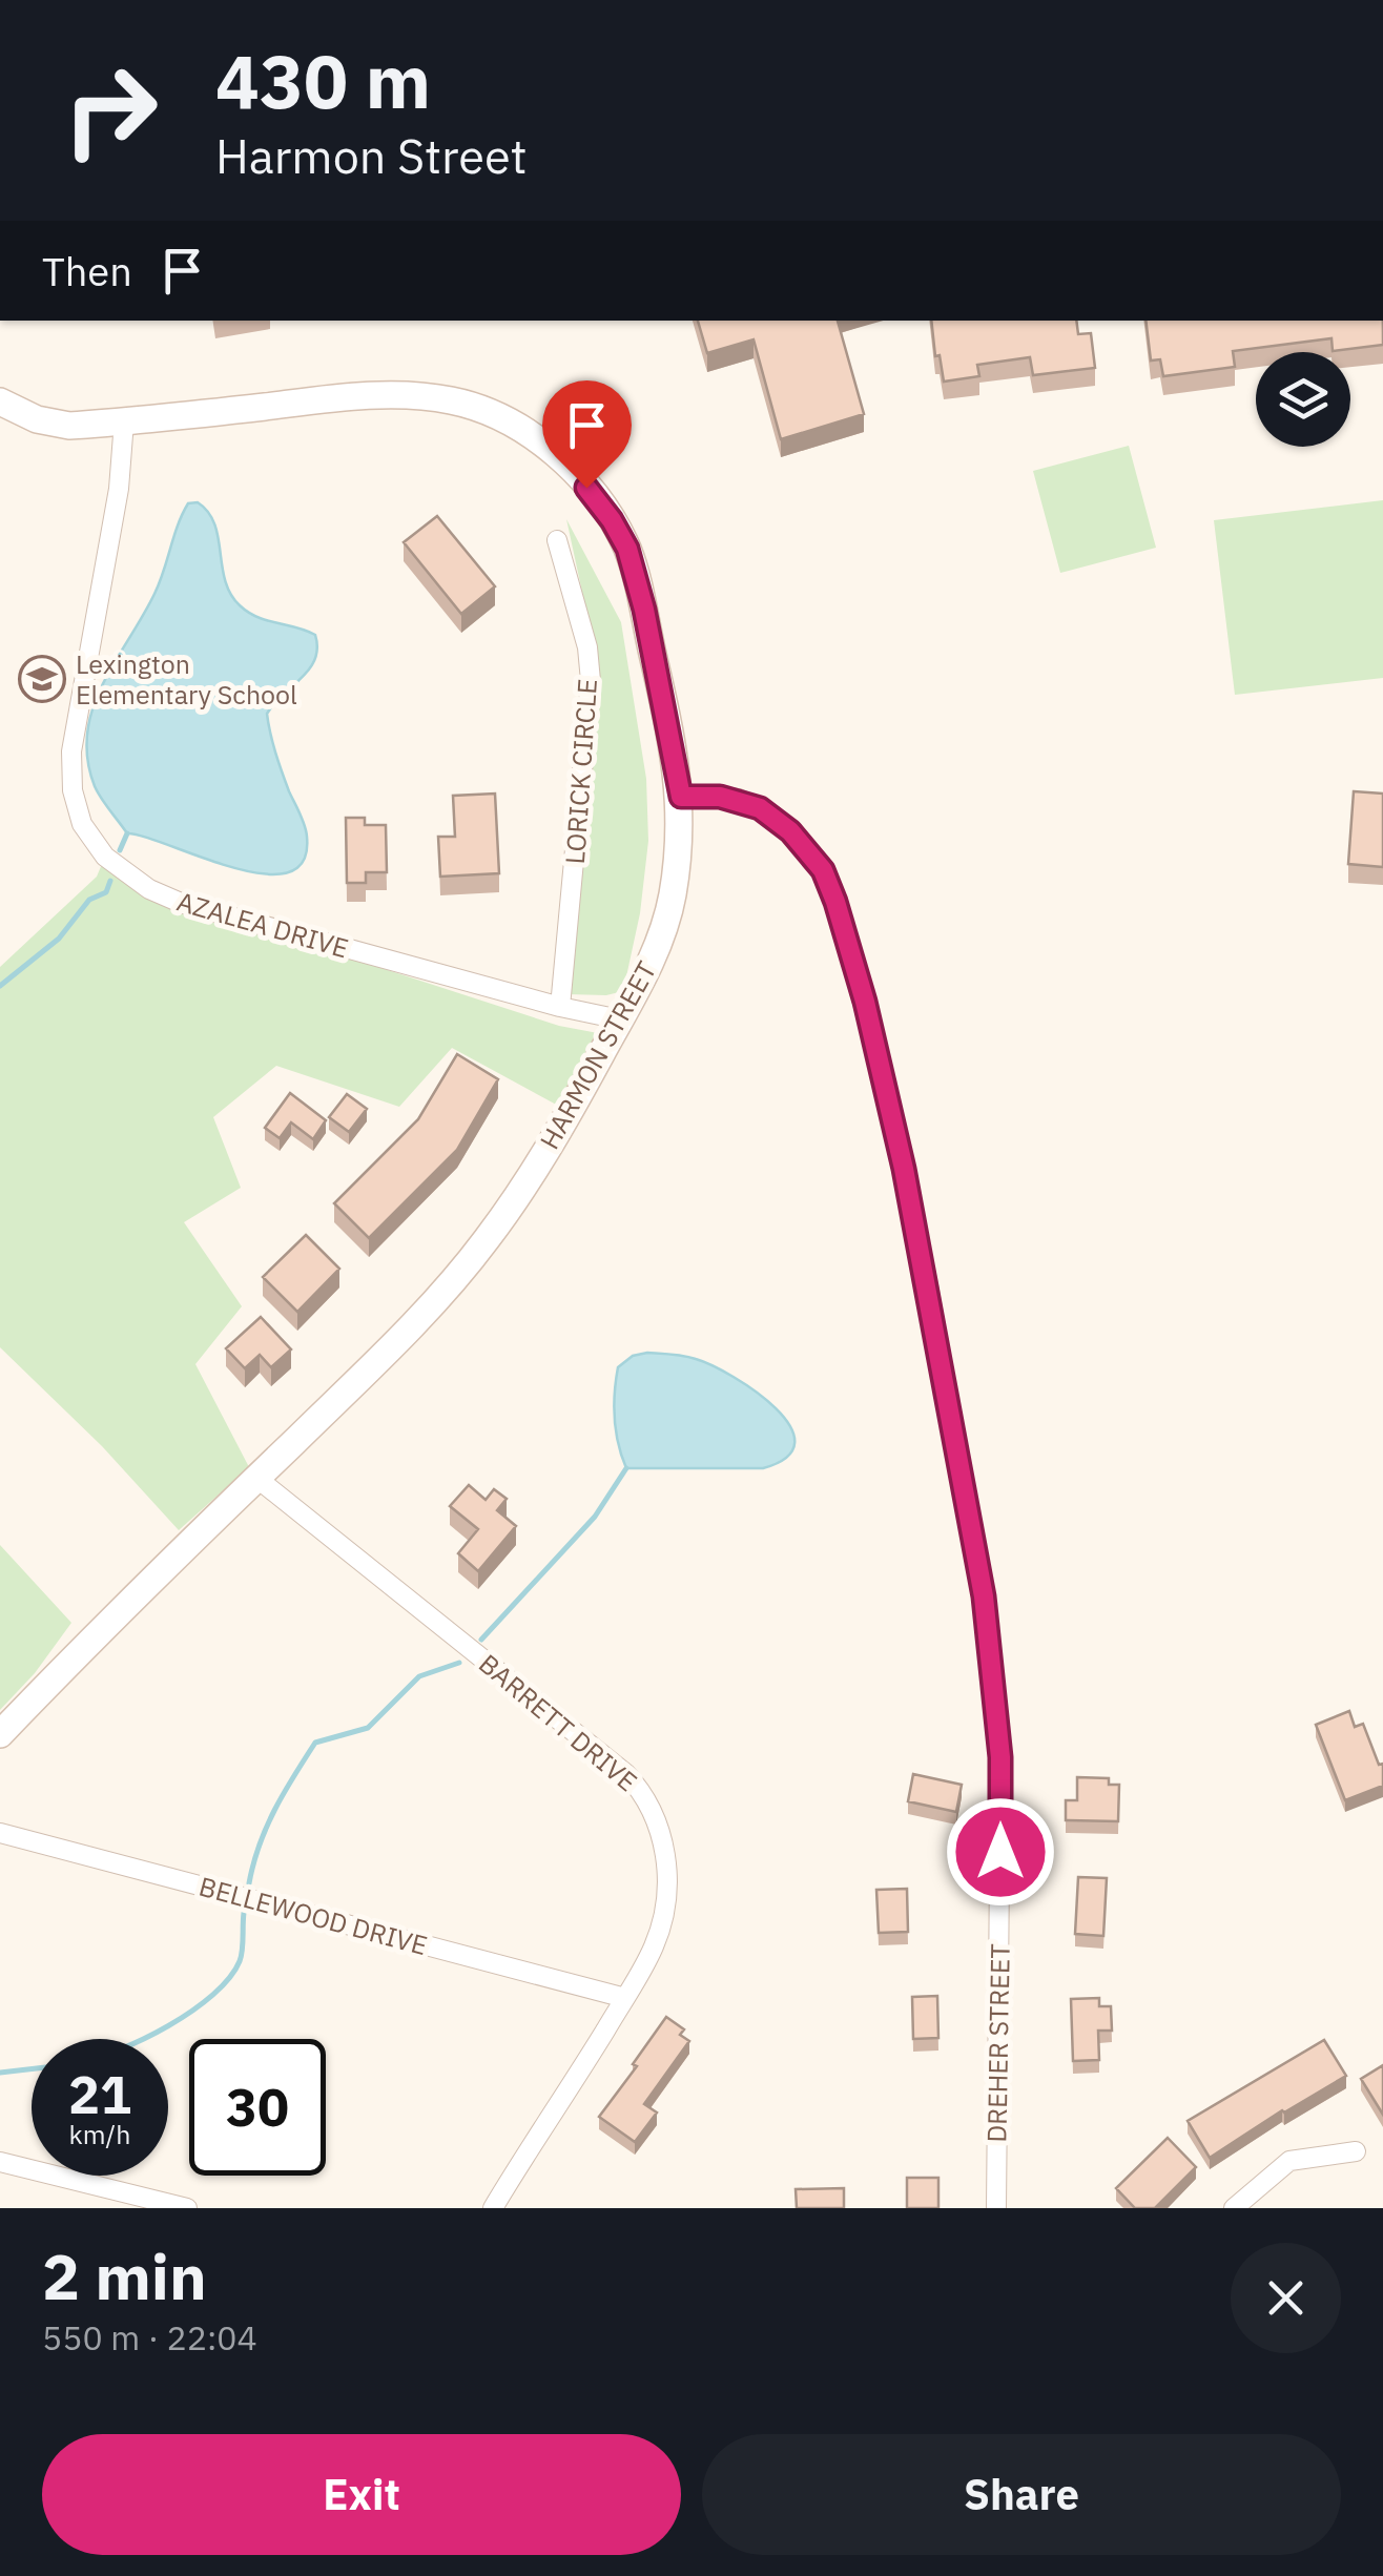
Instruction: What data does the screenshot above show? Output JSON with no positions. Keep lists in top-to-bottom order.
{
  "streets": {
    "street": [
      "LORICK CIRCLE",
      "AZALEA DRIVE",
      "HARMON STREET",
      "BARRETT DRIVE",
      "BELLEWOOD DRIVE",
      "DREHER STREET"
    ]
  },
  "crossings": [
    ["LORICK CIRCLE", "AZALEA DRIVE"],
    ["AZALEA DRIVE", "HARMON STREET"],
    ["HARMON STREET", "BARRETT DRIVE"],
    ["HARMON STREET", "DREHER STREET"],
    ["BARRETT DRIVE", "BELLEWOOD DRIVE"]
  ],
  "places": {
    "school or university": ["Lexington Elementary School"]
  },
  "page": {
    "turn": ["430 m", "Harmon Street"],
    "then": "Then",
    "speed": "21 km/h",
    "limit": "30",
    "heading": ["2 min", "550 m · 22:04"],
    "buttons": ["Exit", "Share"]
  }
}
